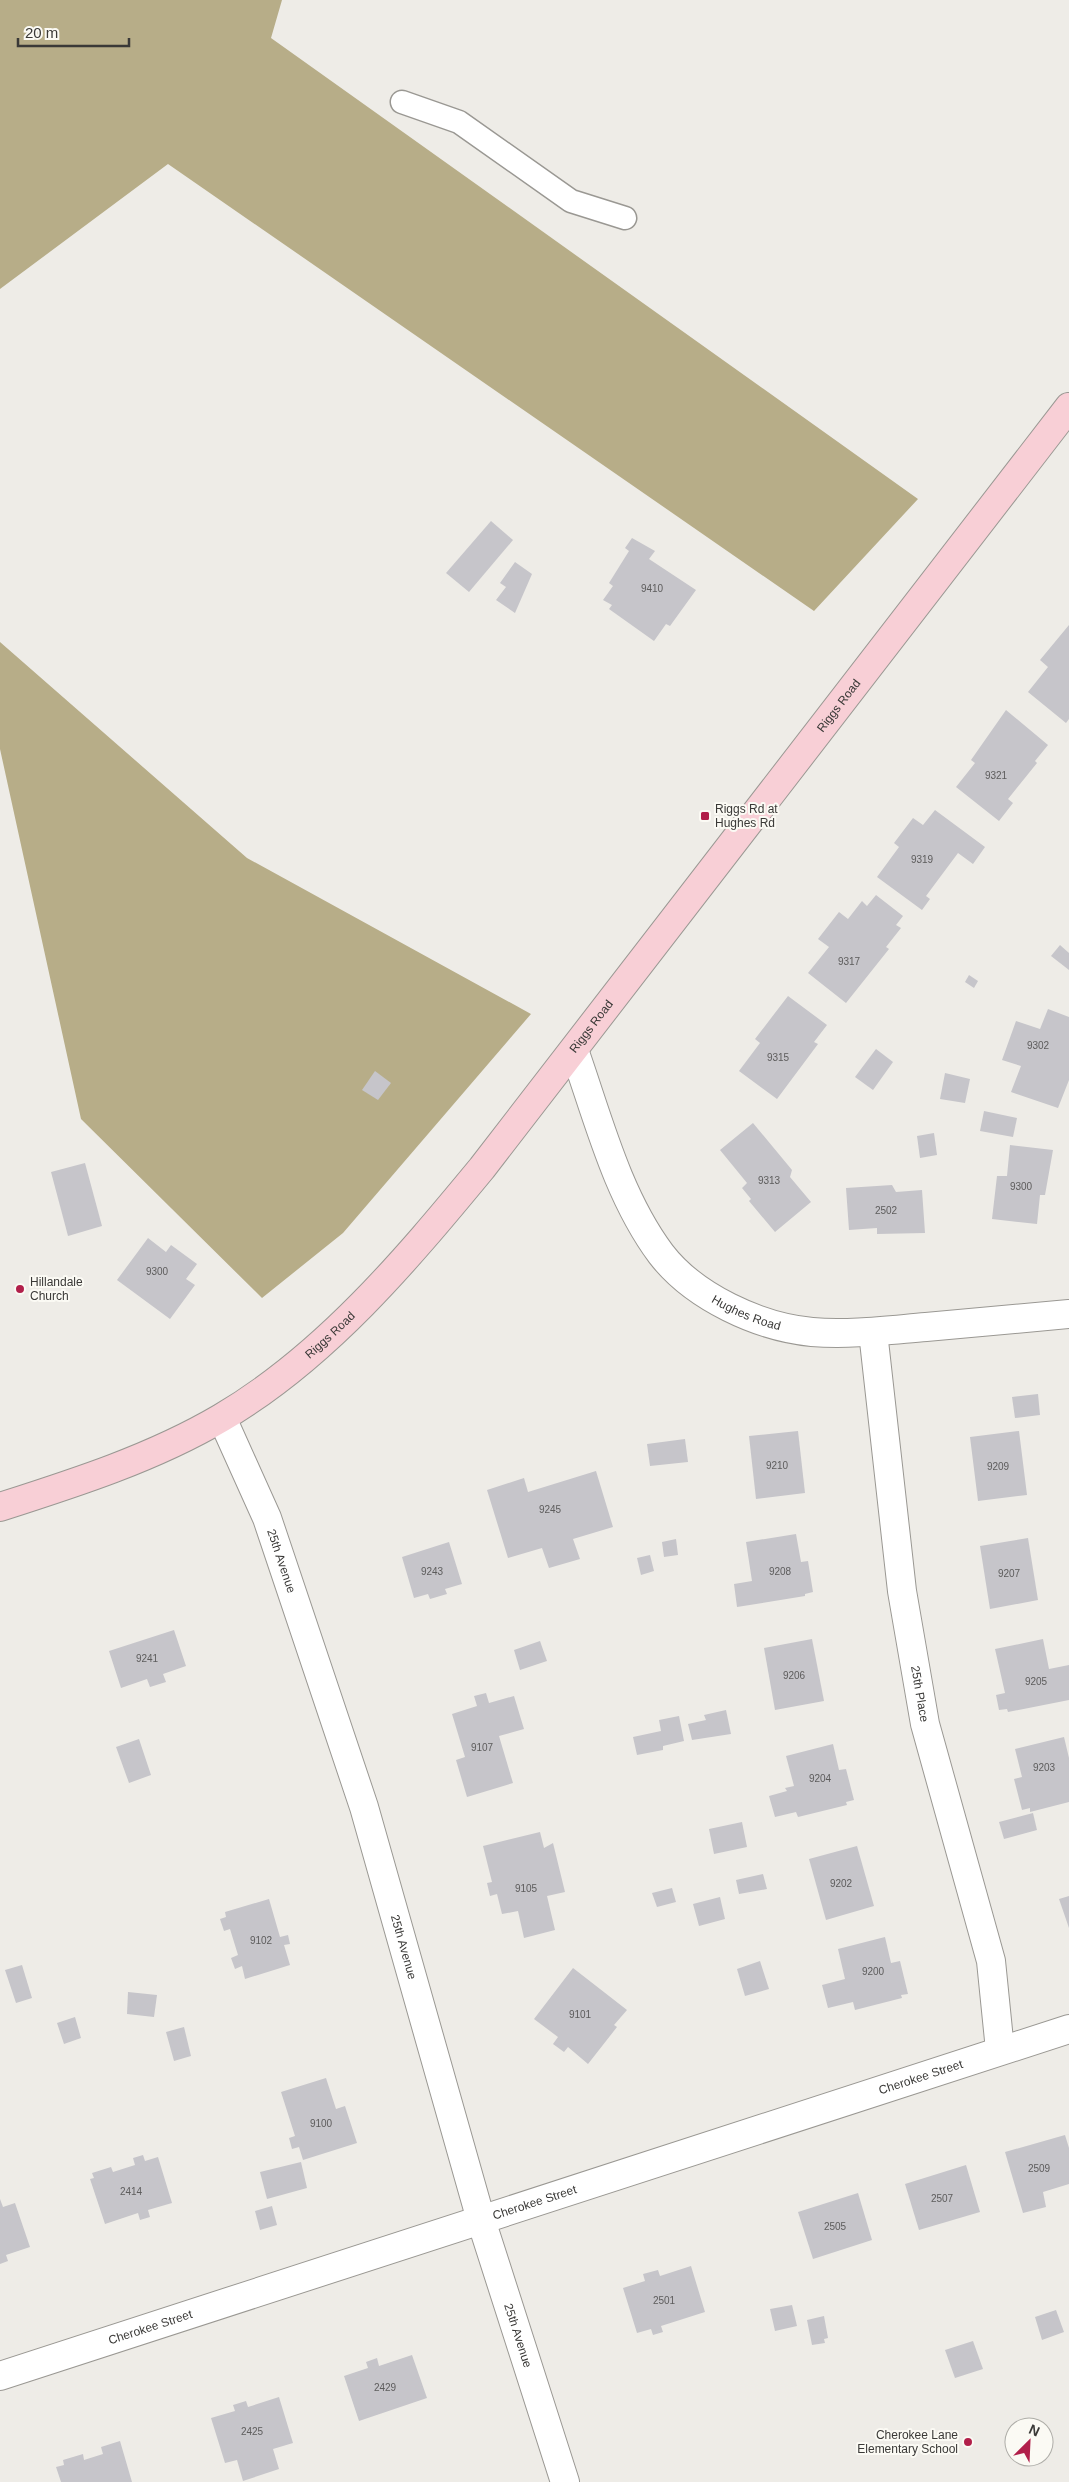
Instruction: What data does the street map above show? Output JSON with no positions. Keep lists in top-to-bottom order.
{
  "streets": {
    "main road": ["Riggs Road"],
    "street": [
      "Hughes Road",
      "25th Avenue",
      "25th Place",
      "Cherokee Street"
    ]
  },
  "crossings": [
    ["Riggs Road", "Hughes Road"],
    ["Riggs Road", "25th Avenue"],
    ["Hughes Road", "25th Place"],
    ["25th Avenue", "Cherokee Street"],
    ["25th Place", "Cherokee Street"]
  ],
  "places": {
    "transit": ["Riggs Rd at Hughes Rd"],
    "other": ["Hillandale Church", "Cherokee Lane Elementary School"]
  },
  "house_numbers": [
    "9410",
    "9321",
    "9319",
    "9317",
    "9302",
    "9315",
    "9313",
    "9300",
    "2502",
    "9300",
    "9210",
    "9209",
    "9245",
    "9243",
    "9208",
    "9207",
    "9241",
    "9206",
    "9205",
    "9107",
    "9203",
    "9204",
    "9202",
    "9105",
    "9102",
    "9200",
    "9101",
    "9100",
    "2509",
    "2414",
    "2507",
    "2505",
    "2501",
    "2429",
    "2425"
  ],
  "scale_bar": "20 m",
  "north": "top right"
}
